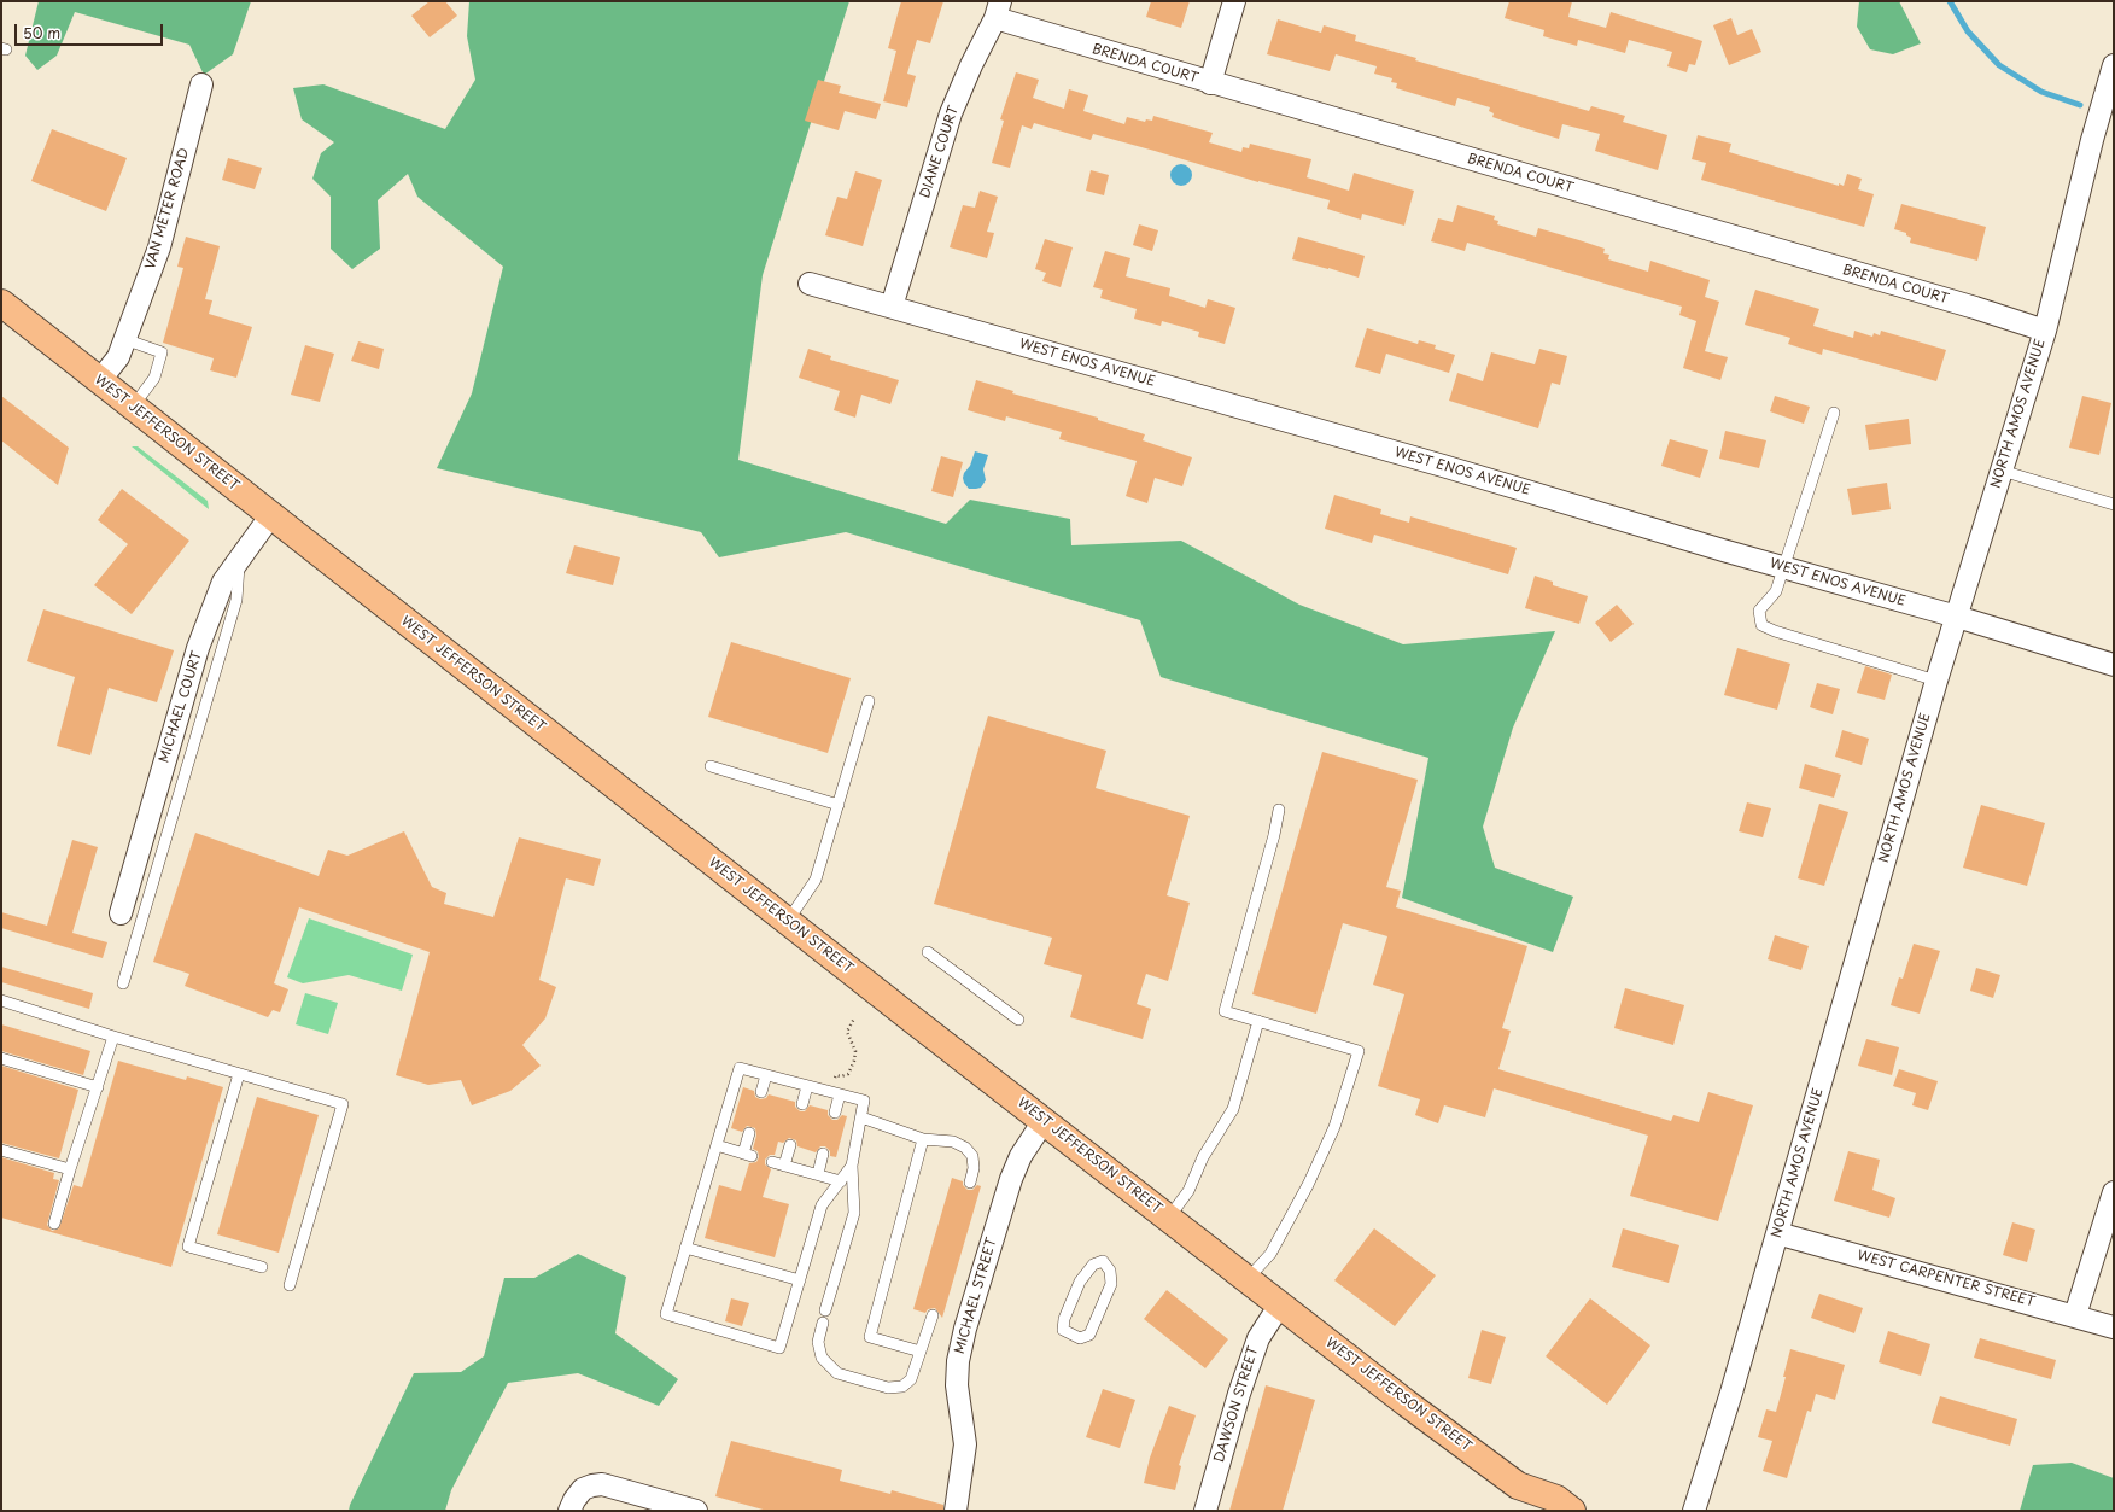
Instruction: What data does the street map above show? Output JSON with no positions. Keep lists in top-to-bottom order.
{
  "streets": {
    "main road": ["WEST JEFFERSON STREET"],
    "street": [
      "BRENDA COURT",
      "DIANE COURT",
      "VAN METER ROAD",
      "WEST ENOS AVENUE",
      "NORTH AMOS AVENUE",
      "MICHAEL COURT",
      "WEST CARPENTER STREET",
      "MICHAEL STREET",
      "DAWSON STREET"
    ]
  },
  "crossings": [
    ["BRENDA COURT", "DIANE COURT"],
    ["BRENDA COURT", "NORTH AMOS AVENUE"],
    ["DIANE COURT", "WEST ENOS AVENUE"],
    ["VAN METER ROAD", "WEST JEFFERSON STREET"],
    ["WEST ENOS AVENUE", "NORTH AMOS AVENUE"],
    ["NORTH AMOS AVENUE", "WEST CARPENTER STREET"],
    ["WEST JEFFERSON STREET", "MICHAEL COURT"],
    ["WEST JEFFERSON STREET", "MICHAEL STREET"],
    ["WEST JEFFERSON STREET", "DAWSON STREET"]
  ],
  "scale_bar": "50 m"
}
